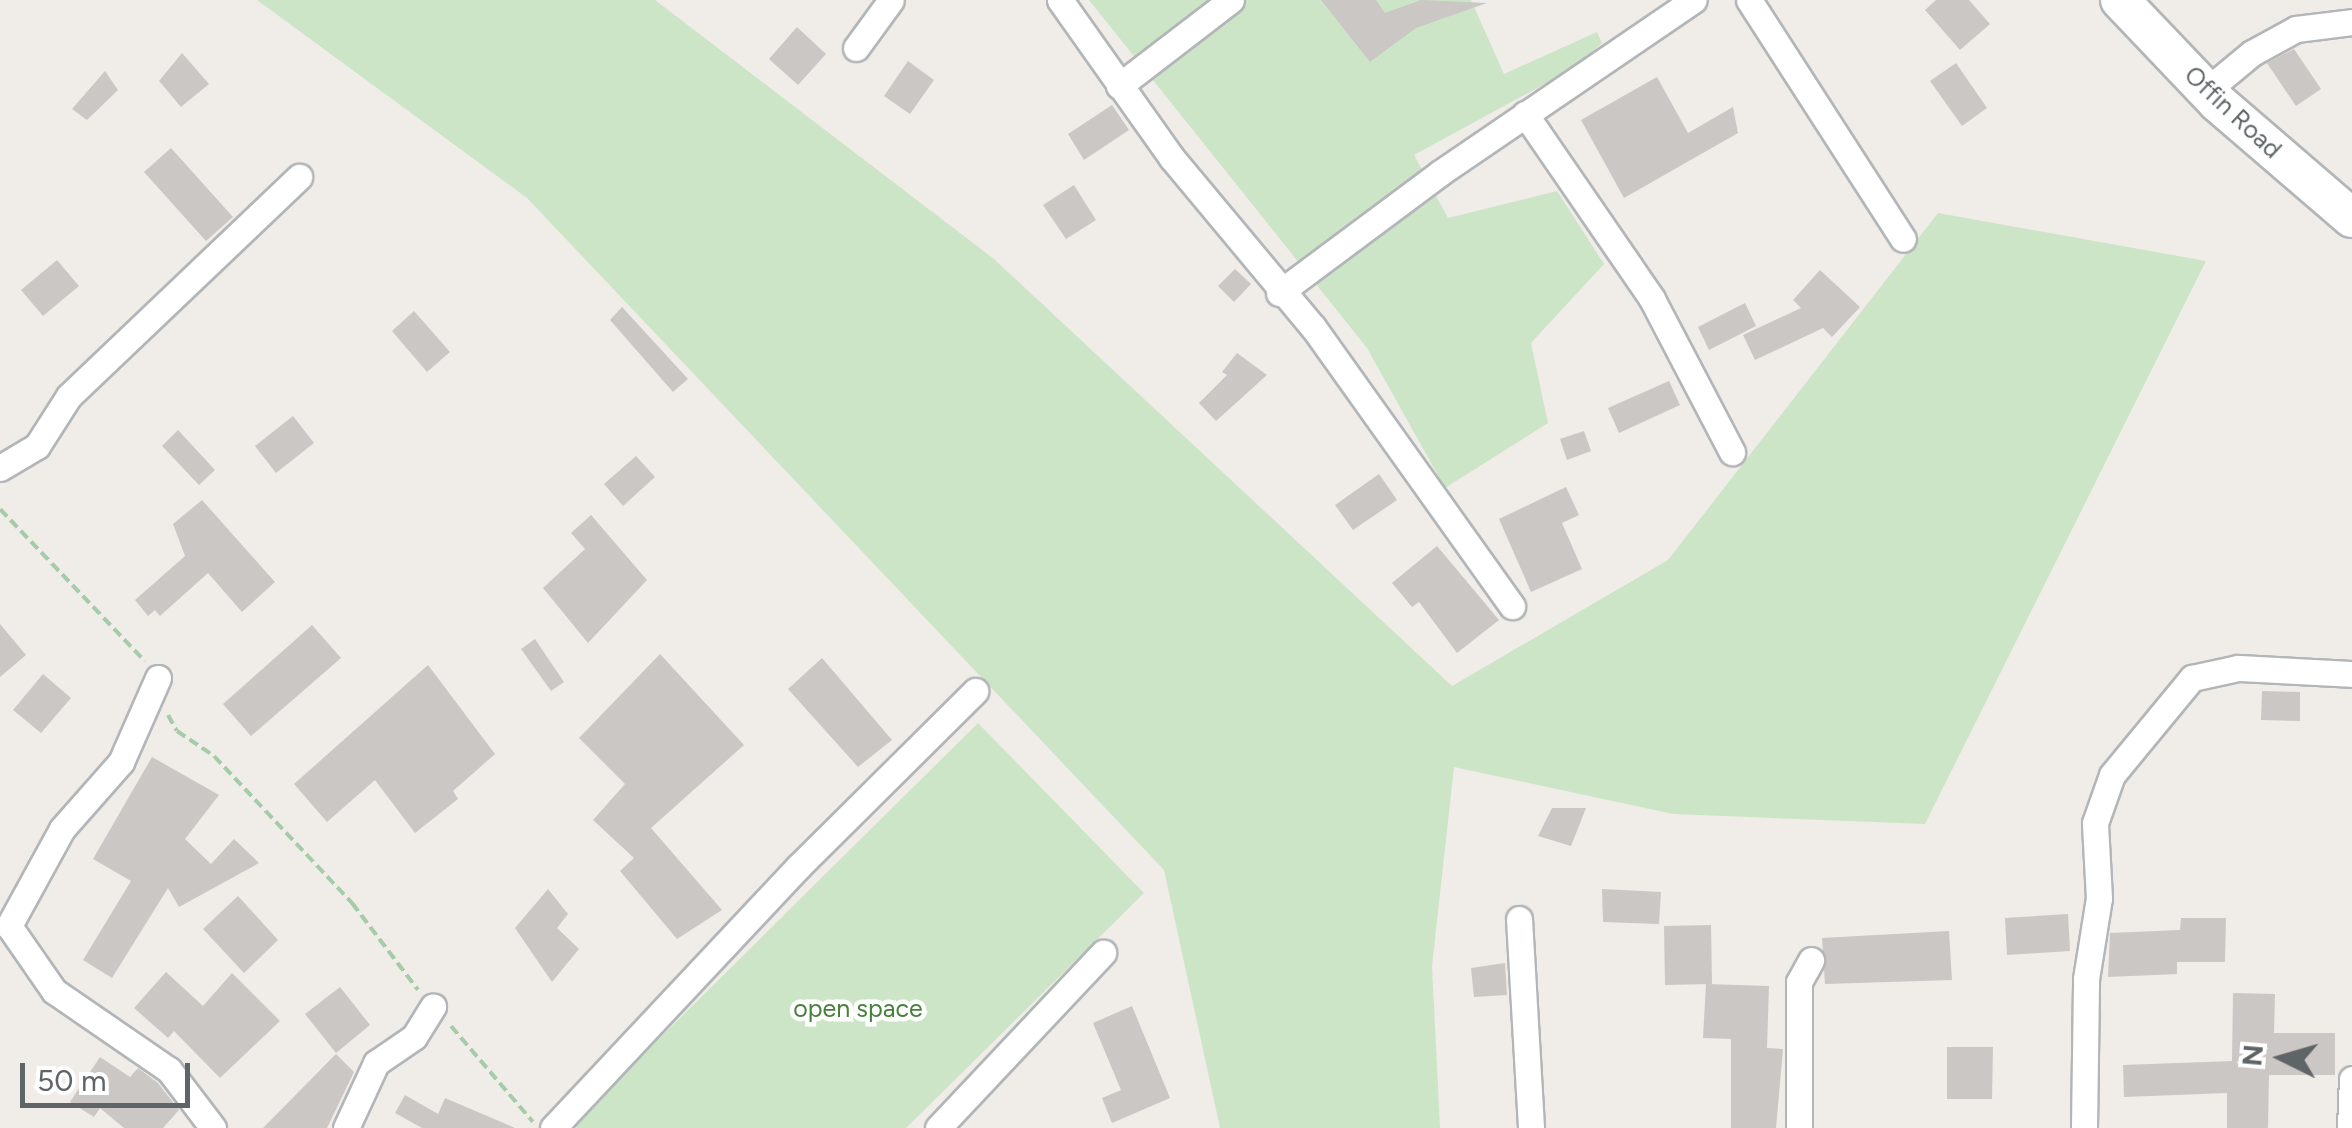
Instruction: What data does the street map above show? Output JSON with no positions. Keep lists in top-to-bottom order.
{
  "streets": {
    "street": ["Offin Road"]
  },
  "parks": ["open space"],
  "scale_bar": "50 m",
  "north": "left"
}
